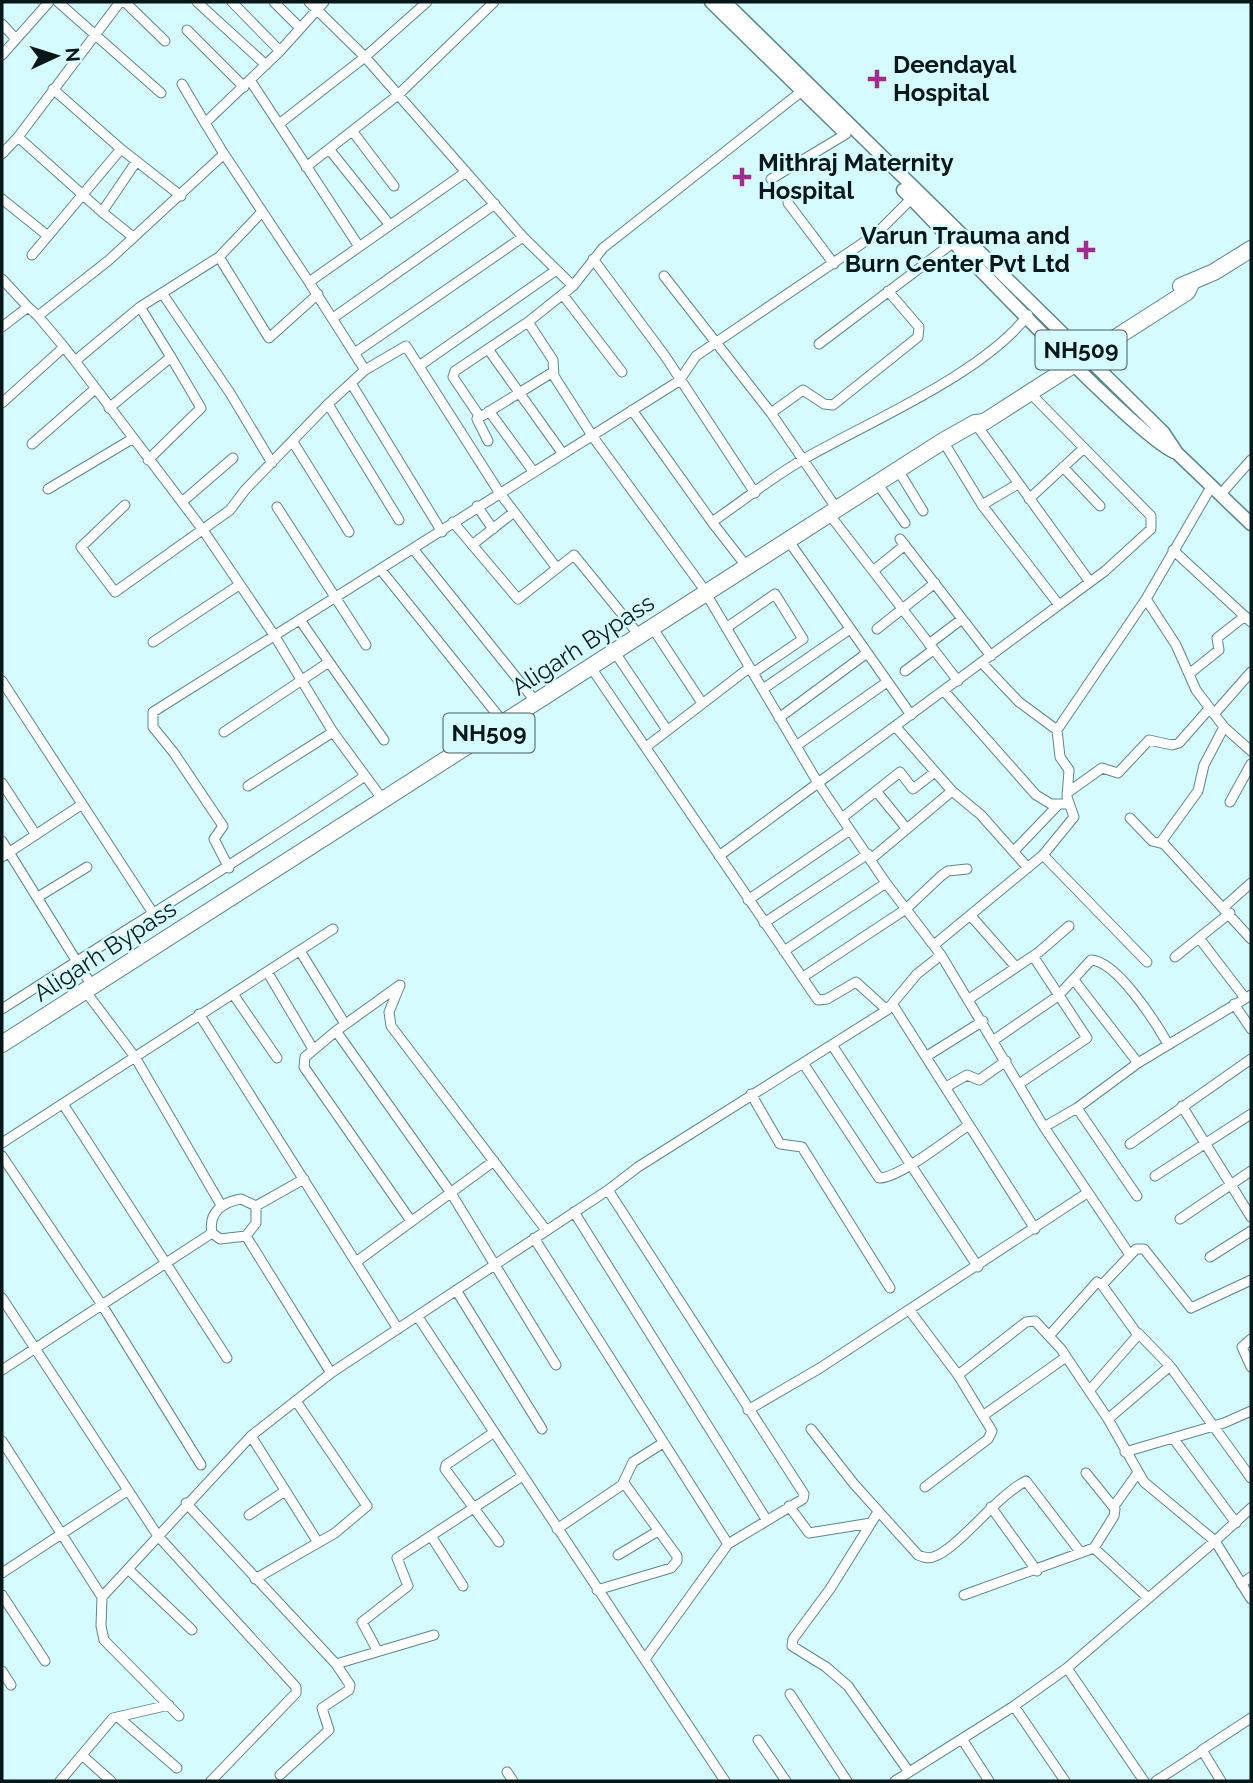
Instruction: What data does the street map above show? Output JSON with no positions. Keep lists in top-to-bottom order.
{
  "streets": {
    "highway": ["NH509", "Aligarh Bypass"]
  },
  "places": {
    "health": ["Deendayal Hospital", "Mithraj Maternity Hospital", "Varun Trauma and Burn Center Pvt Ltd"]
  },
  "north": "right"
}
